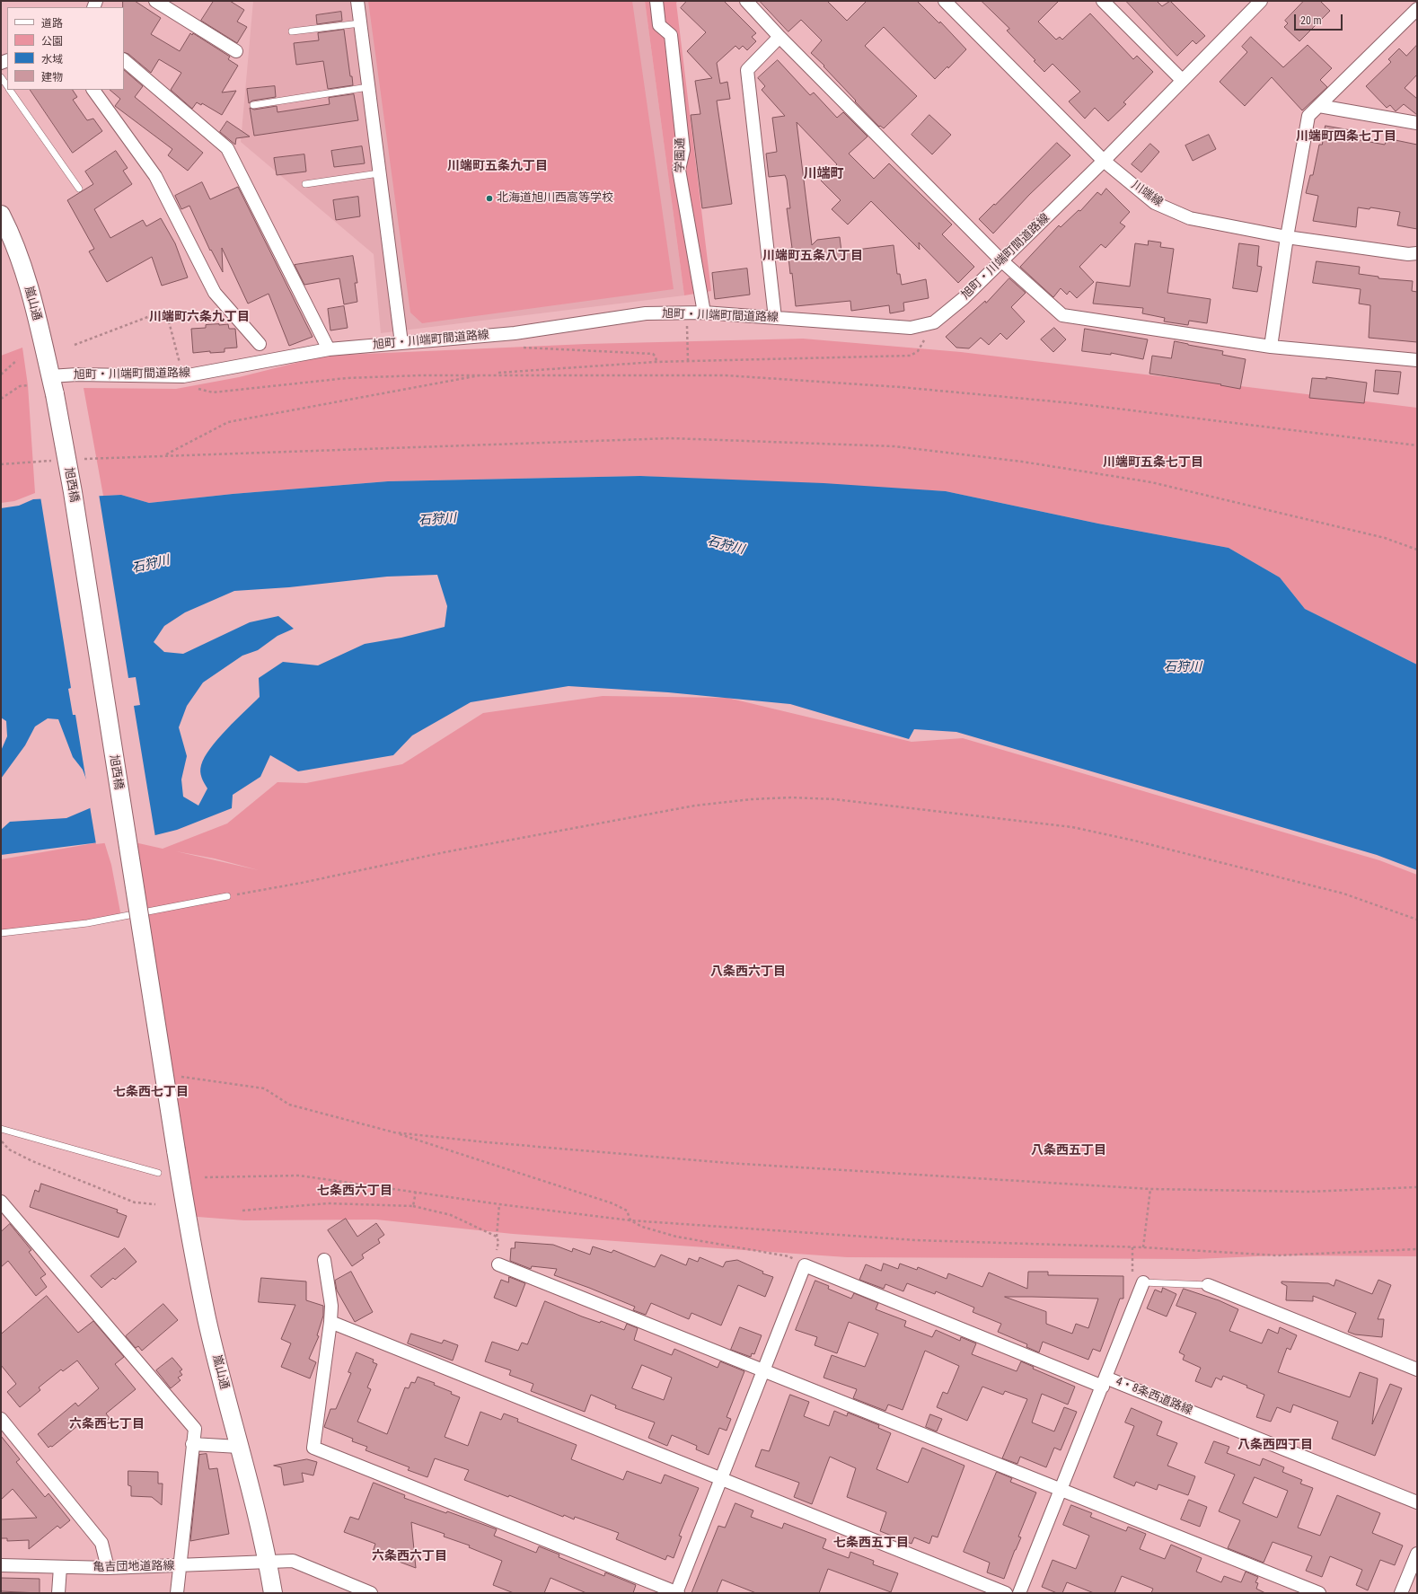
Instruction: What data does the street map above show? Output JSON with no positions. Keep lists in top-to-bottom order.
{
  "streets": {
    "street": [
      "学園通",
      "川端線",
      "旭町・川端町間道路線",
      "嵐山通",
      "旭西橋",
      "4・8条西道路線",
      "亀吉団地道路線"
    ]
  },
  "crossings": [
    ["学園通", "旭町・川端町間道路線"],
    ["川端線", "旭町・川端町間道路線"],
    ["旭町・川端町間道路線", "嵐山通"],
    ["嵐山通", "旭西橋"],
    ["嵐山通", "亀吉団地道路線"]
  ],
  "districts": [
    "川端町四条七丁目",
    "川端町五条九丁目",
    "川端町",
    "川端町五条八丁目",
    "川端町六条九丁目",
    "川端町五条七丁目",
    "八条西六丁目",
    "七条西七丁目",
    "八条西五丁目",
    "七条西六丁目",
    "六条西七丁目",
    "八条西四丁目",
    "七条西五丁目",
    "六条西六丁目"
  ],
  "water": ["石狩川"],
  "places": ["北海道旭川西高等学校"],
  "legend": [
    "道路",
    "公園",
    "水域",
    "建物"
  ],
  "scale_bar": "20 m"
}
